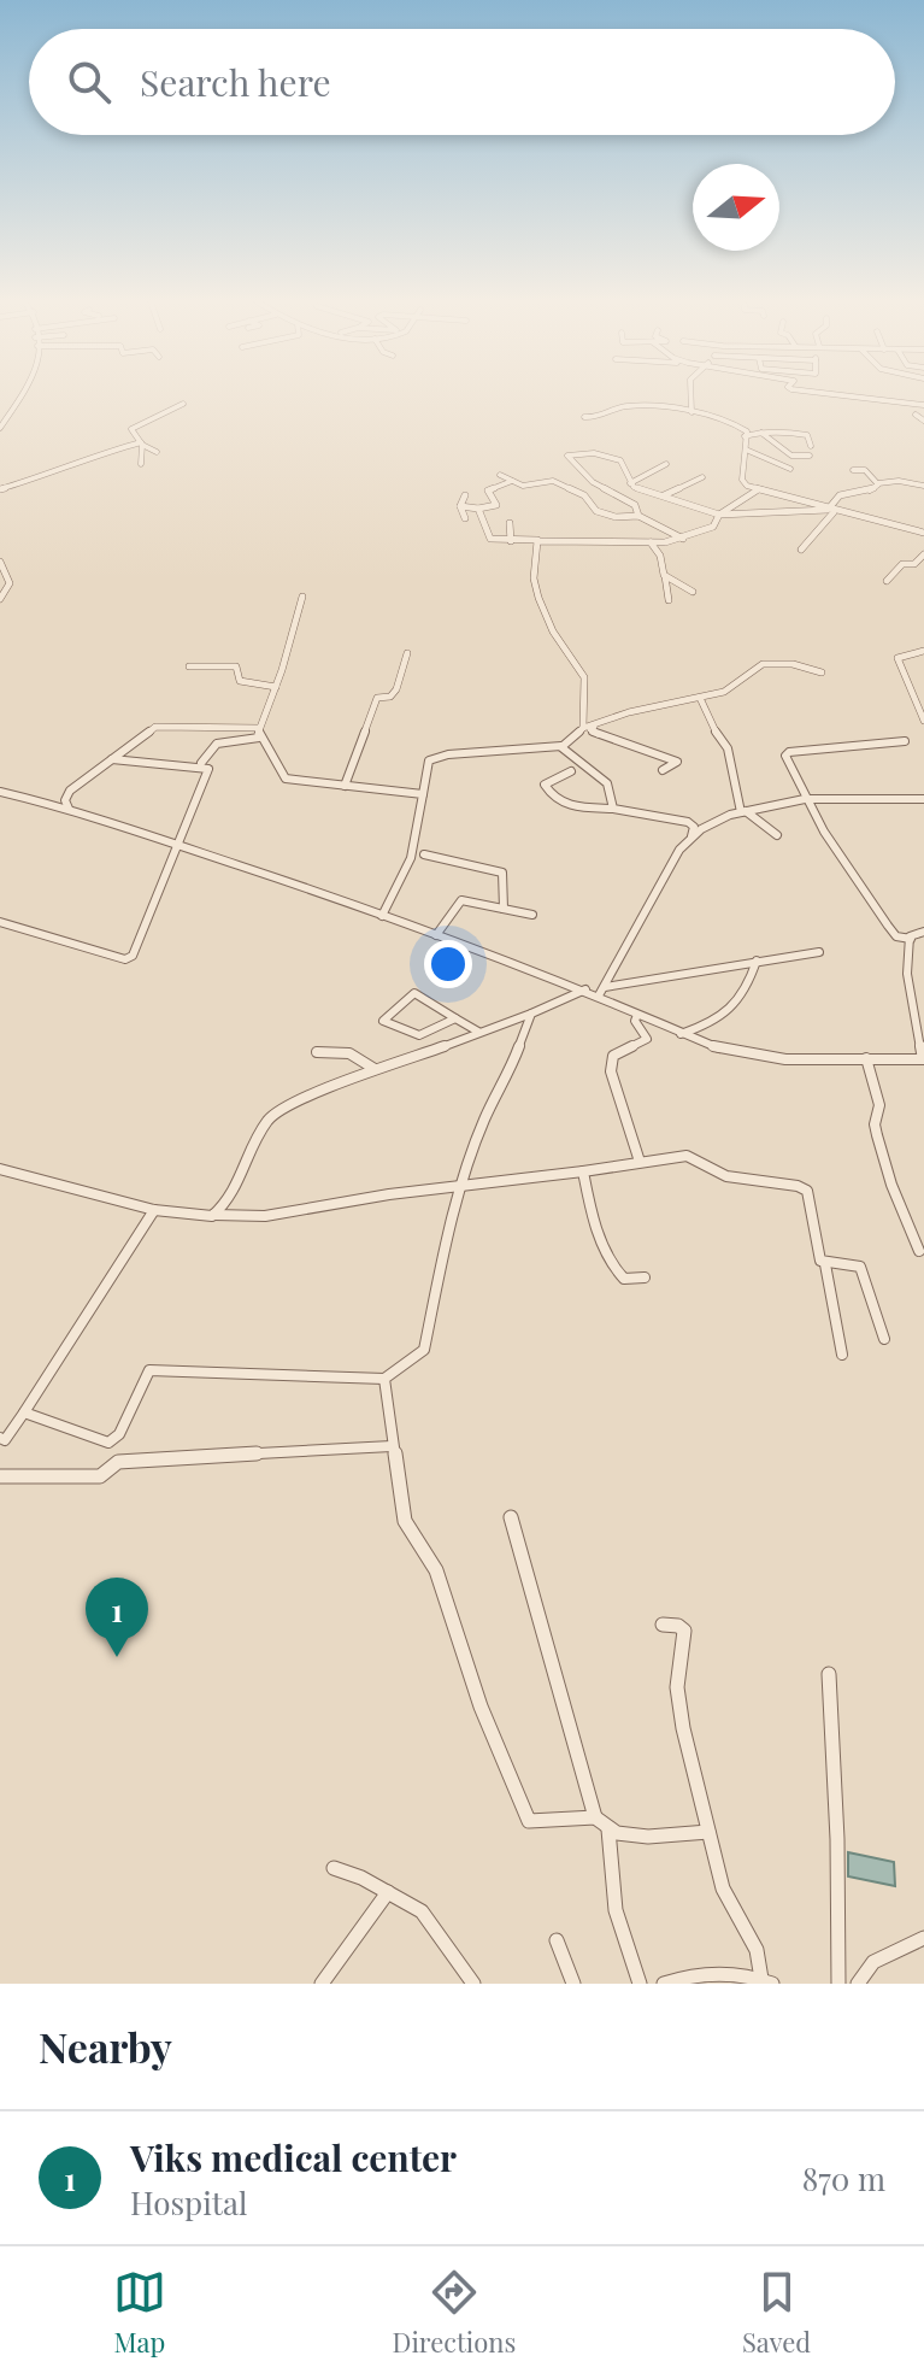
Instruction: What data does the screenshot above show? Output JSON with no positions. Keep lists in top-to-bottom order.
{
  "north": "right",
  "page": {
    "search": "Search here",
    "pins": "1",
    "heading": "Nearby",
    "list": [
      {
        "mark": "1",
        "name": "Viks medical center",
        "note": "Hospital",
        "value": "870 m"
      }
    ],
    "nav": ["Map", "Directions", "Saved"]
  }
}
